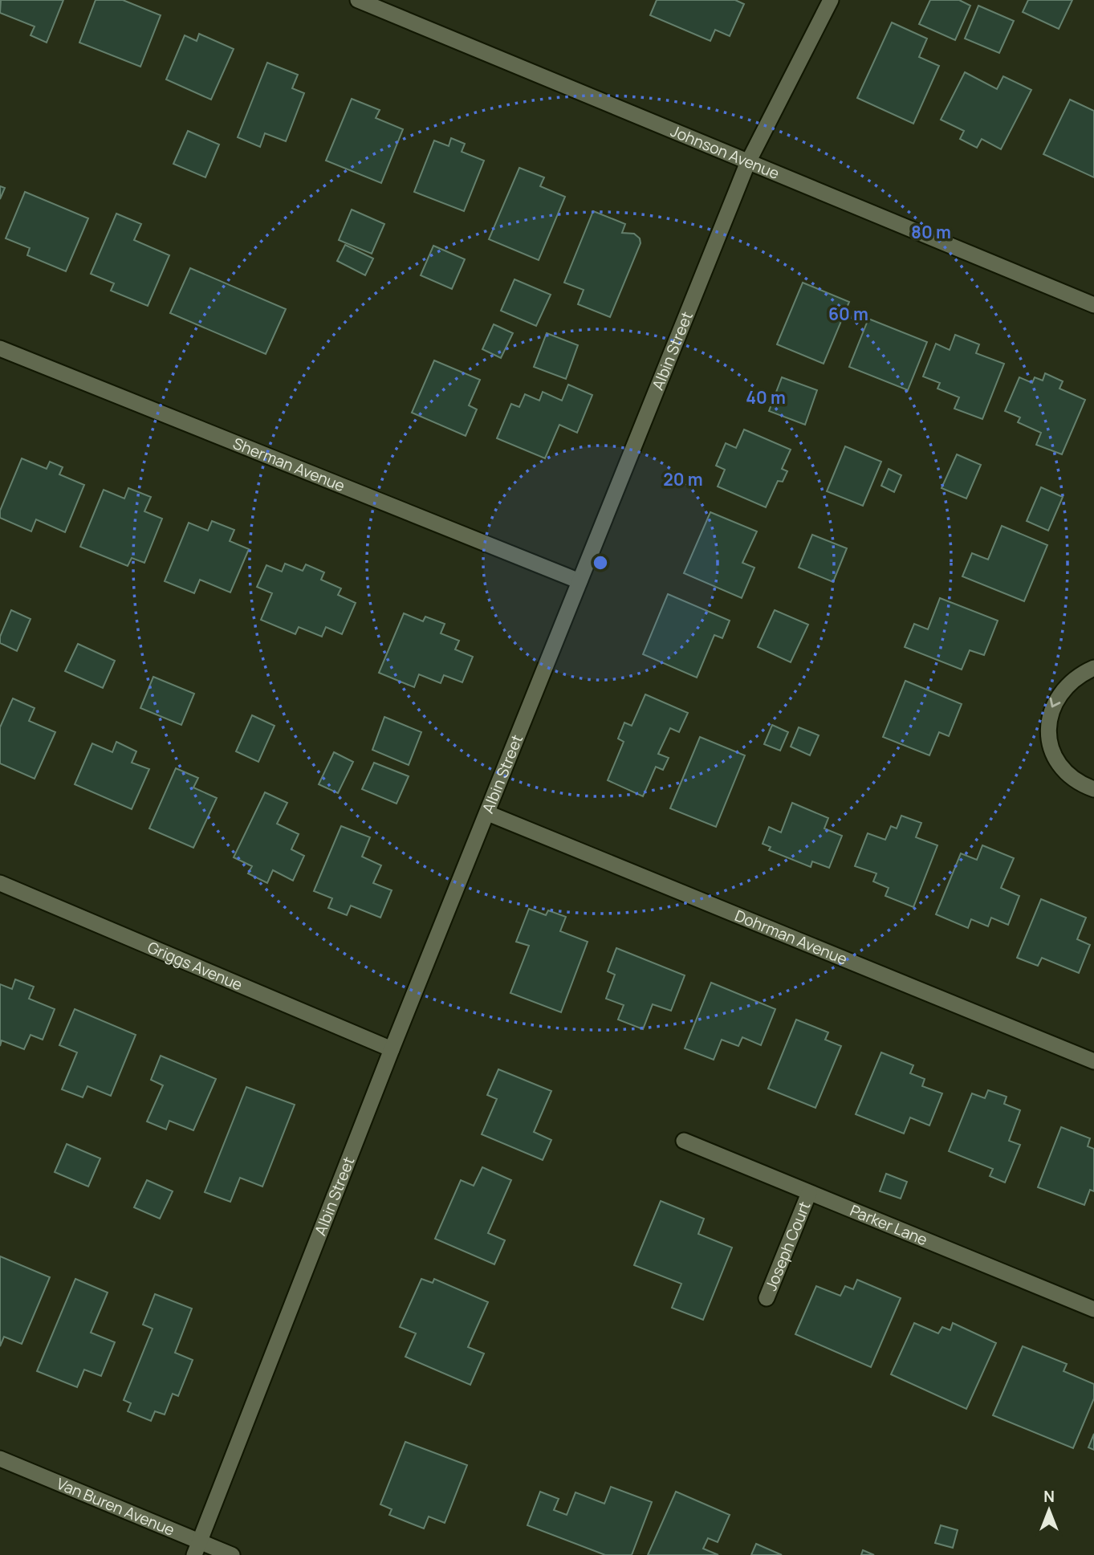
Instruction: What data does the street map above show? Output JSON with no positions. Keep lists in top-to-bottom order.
{
  "streets": {
    "street": [
      "Johnson Avenue",
      "Albin Street",
      "Sherman Avenue",
      "Dohrman Avenue",
      "Griggs Avenue",
      "Parker Lane",
      "Joseph Court",
      "Van Buren Avenue"
    ]
  },
  "crossings": [
    ["Johnson Avenue", "Albin Street"],
    ["Albin Street", "Sherman Avenue"],
    ["Albin Street", "Dohrman Avenue"],
    ["Albin Street", "Griggs Avenue"],
    ["Albin Street", "Van Buren Avenue"],
    ["Parker Lane", "Joseph Court"]
  ],
  "north": "top",
  "rings": [
    "80 m",
    "60 m",
    "40 m",
    "20 m"
  ]
}
